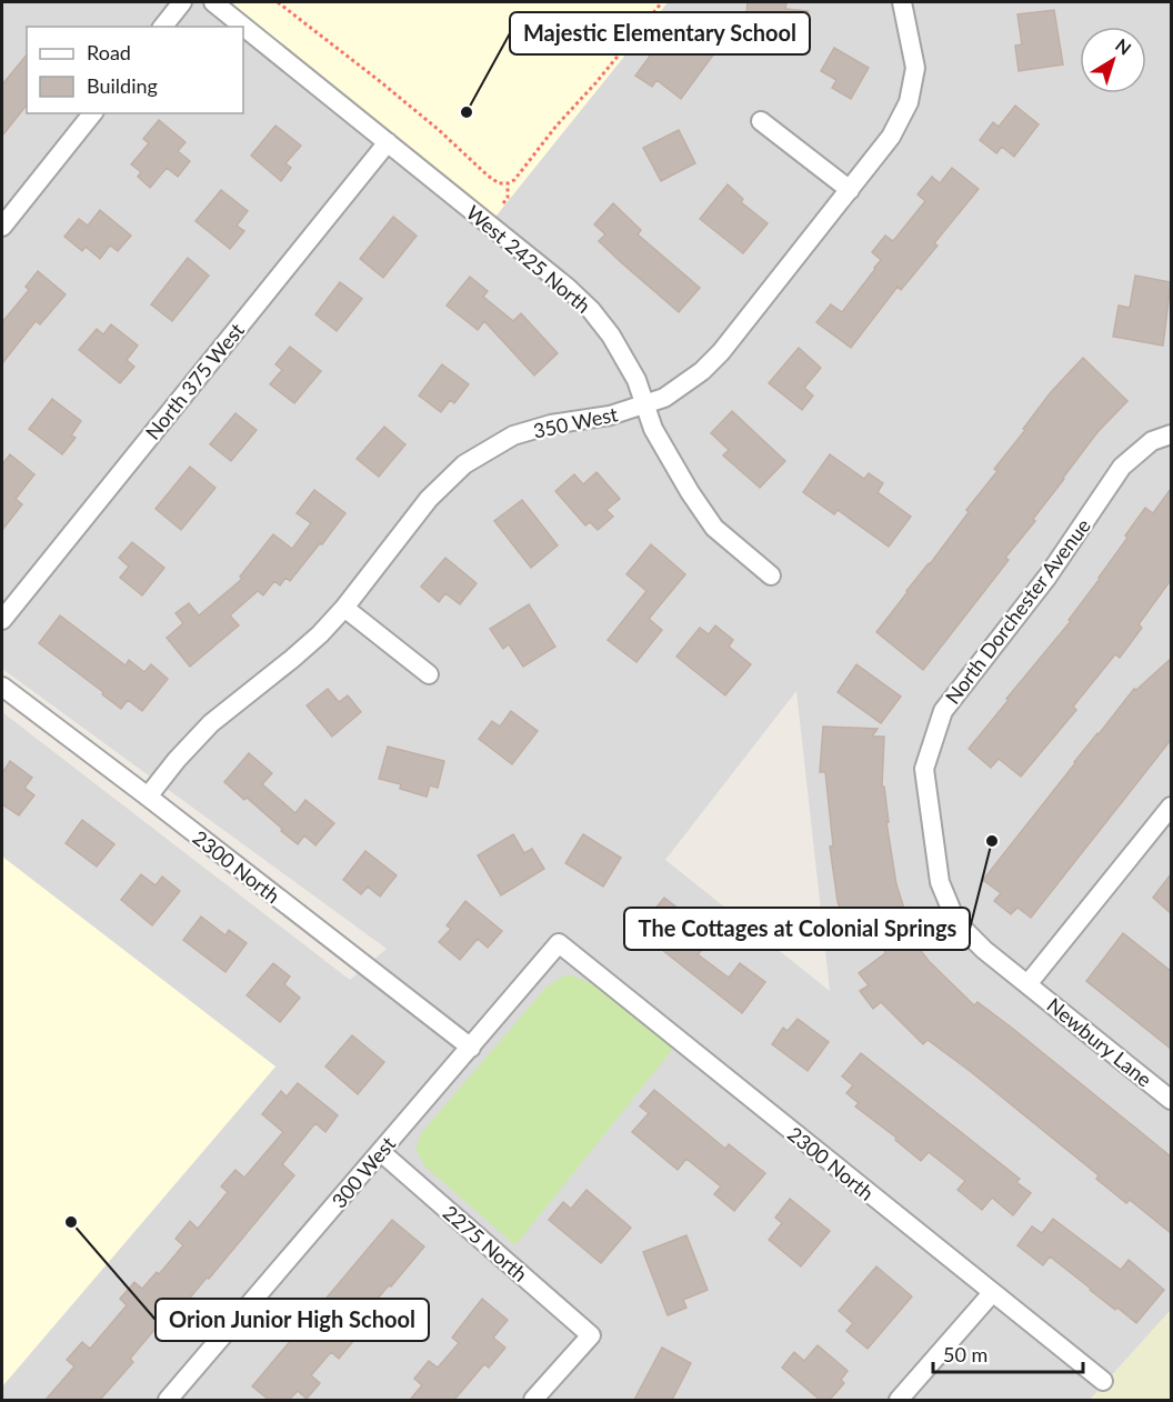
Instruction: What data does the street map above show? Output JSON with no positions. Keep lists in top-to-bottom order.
{
  "streets": {
    "street": [
      "West 2425 North",
      "North 375 West",
      "350 West",
      "North Dorchester Avenue",
      "2300 North",
      "Newbury Lane",
      "300 West",
      "2275 North"
    ]
  },
  "crossings": [
    ["West 2425 North", "North 375 West"],
    ["West 2425 North", "350 West"],
    ["350 West", "2300 North"],
    ["North Dorchester Avenue", "Newbury Lane"],
    ["2300 North", "300 West"],
    ["300 West", "2275 North"]
  ],
  "places": ["Majestic Elementary School", "The Cottages at Colonial Springs", "Orion Junior High School"],
  "legend": ["Road", "Building"],
  "scale_bar": "50 m",
  "north": "top right"
}
